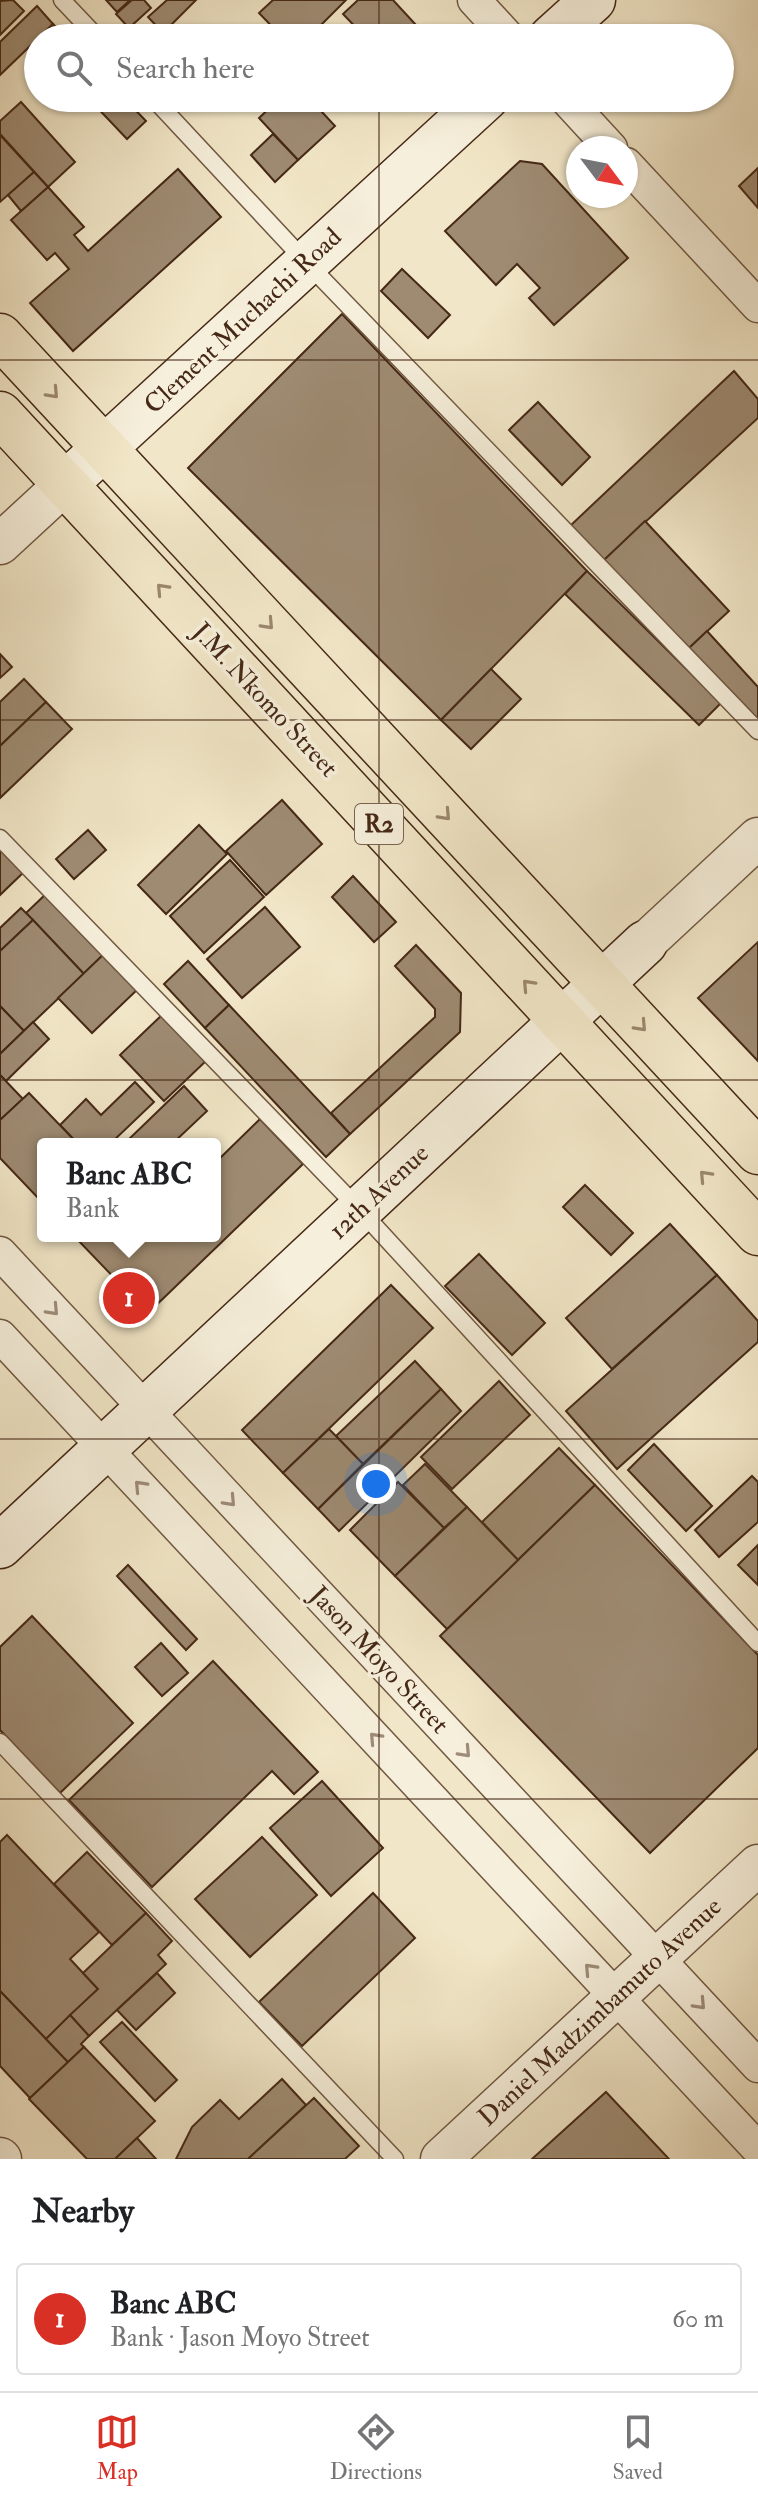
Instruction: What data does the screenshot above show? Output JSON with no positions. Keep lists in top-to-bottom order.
{
  "streets": {
    "highway": ["J.M. Nkomo Street", "R2"],
    "main road": ["Clement Muchachi Road", "12th Avenue"],
    "street": ["Jason Moyo Street", "Daniel Madzimbamuto Avenue"]
  },
  "crossings": [
    ["Clement Muchachi Road", "J.M. Nkomo Street"],
    ["J.M. Nkomo Street", "12th Avenue"],
    ["12th Avenue", "Jason Moyo Street"],
    ["Jason Moyo Street", "Daniel Madzimbamuto Avenue"]
  ],
  "north": "bottom right",
  "page": {
    "search": "Search here",
    "popup": ["Banc ABC", "Bank"],
    "pins": "1",
    "heading": "Nearby",
    "list": [
      {
        "mark": "1",
        "name": "Banc ABC",
        "note": "Bank · Jason Moyo Street",
        "value": "60 m"
      }
    ],
    "nav": ["Map", "Directions", "Saved"]
  }
}
